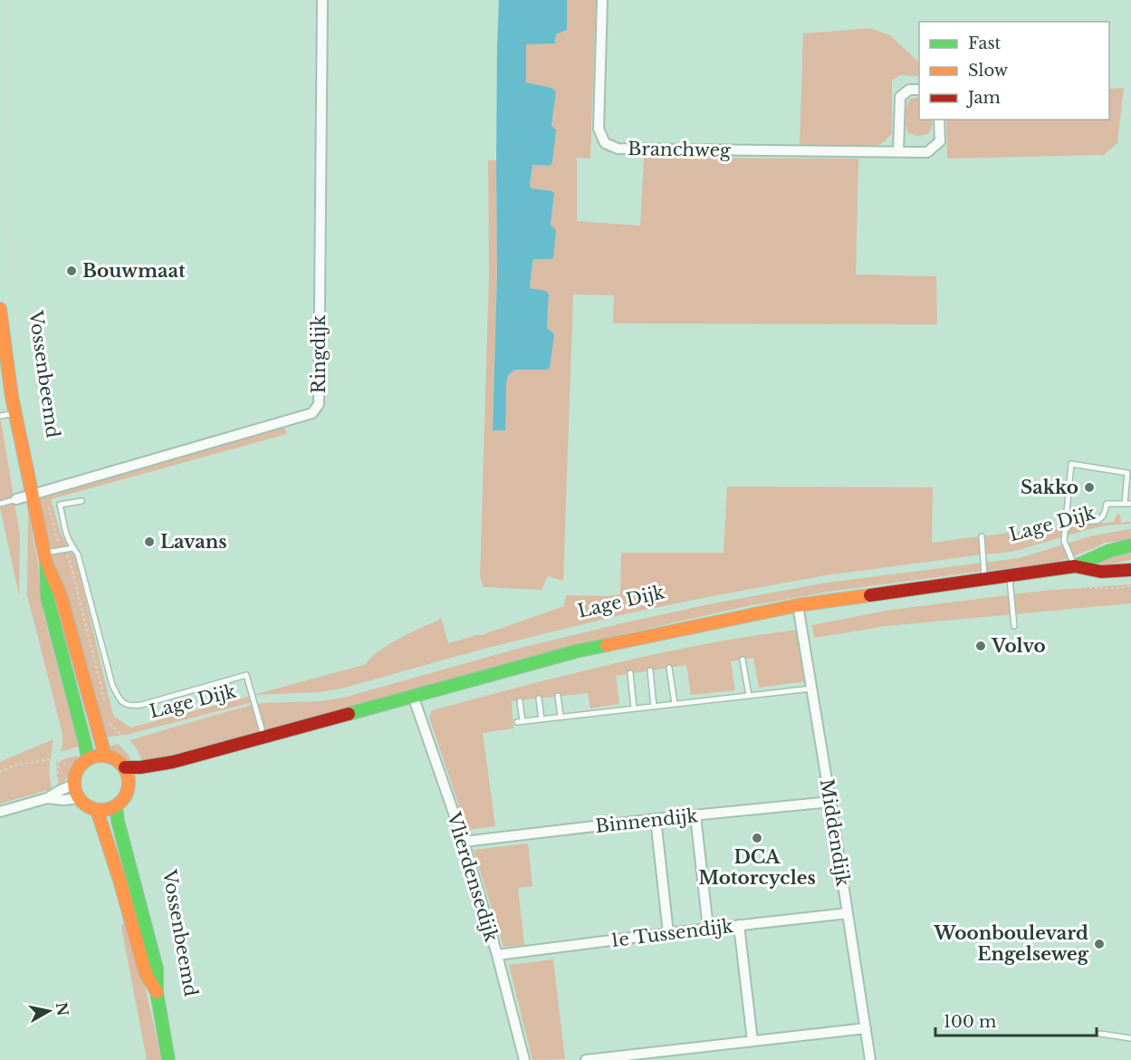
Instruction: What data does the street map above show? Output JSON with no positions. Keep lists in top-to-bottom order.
{
  "streets": {
    "main road": ["Vossenbeemd"],
    "street": [
      "Branchweg",
      "Ringdijk",
      "Binnendijk",
      "Middendijk",
      "Vlierdensedijk",
      "1e Tussendijk"
    ],
    "path": ["Lage Dijk"]
  },
  "crossings": [
    ["Ringdijk", "Vossenbeemd"],
    ["Binnendijk", "Middendijk"],
    ["Binnendijk", "Vlierdensedijk"],
    ["Middendijk", "1e Tussendijk"],
    ["Vlierdensedijk", "1e Tussendijk"]
  ],
  "places": [
    "Bouwmaat",
    "Sakko",
    "Lavans",
    "Volvo",
    "DCA Motorcycles",
    "Woonboulevard Engelseweg"
  ],
  "legend": ["Fast", "Slow", "Jam"],
  "scale_bar": "100 m",
  "north": "right"
}
